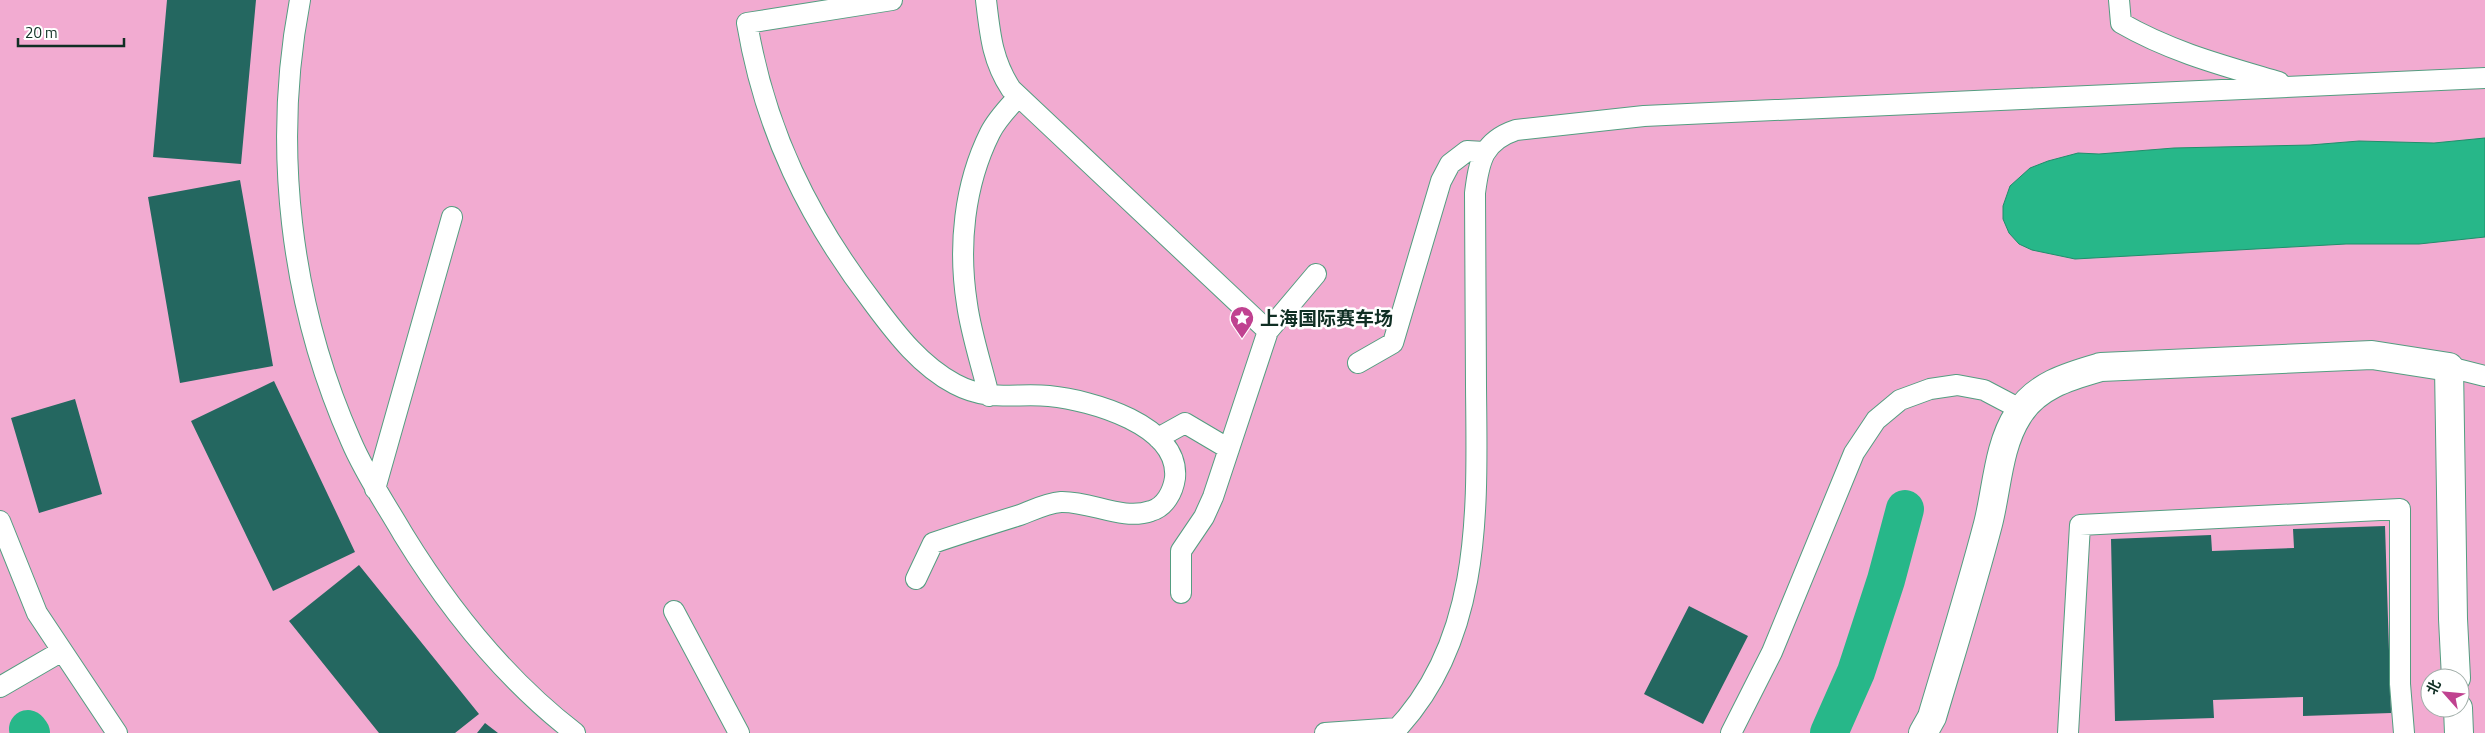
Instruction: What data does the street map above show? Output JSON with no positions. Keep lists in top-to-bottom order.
{
  "places": {
    "place": ["上海国际赛车场"]
  },
  "scale_bar": "20 m",
  "north": "top left"
}
